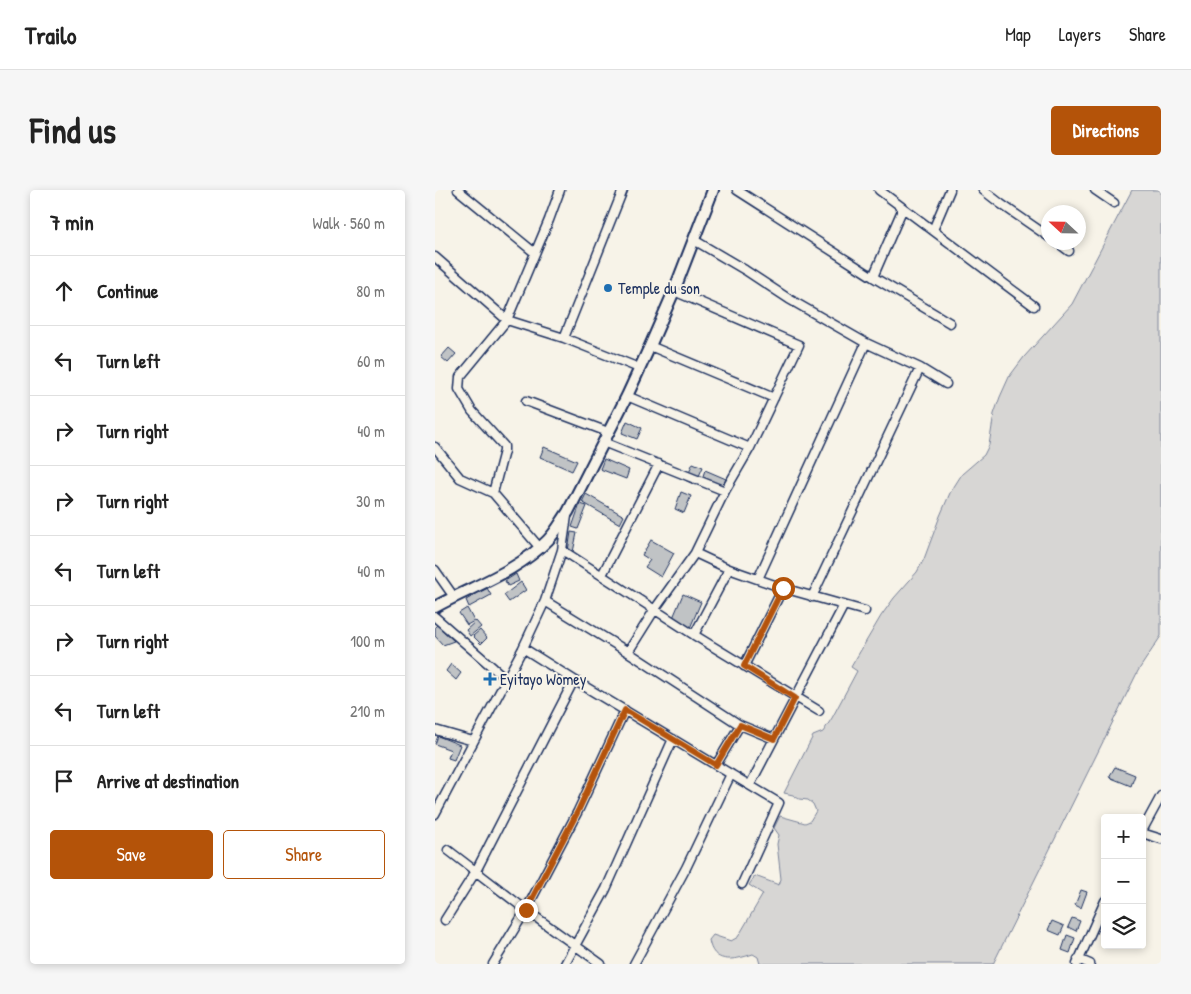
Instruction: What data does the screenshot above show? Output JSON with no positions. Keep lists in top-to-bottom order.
{
  "places": {
    "other": ["Temple du son"],
    "health": ["Eyitayo Womey"]
  },
  "north": "left",
  "page": {
    "header": "Trailo",
    "nav": ["Map", "Layers", "Share"],
    "buttons": [
      "Directions",
      ["Save", "Share"]
    ],
    "title": "Find us",
    "heading": ["7 min", "Walk · 560 m"],
    "list": [
      ["Continue", "80 m"],
      ["Turn left", "60 m"],
      ["Turn right", "40 m"],
      ["Turn right", "30 m"],
      ["Turn left", "40 m"],
      ["Turn right", "100 m"],
      ["Turn left", "210 m"],
      "Arrive at destination"
    ],
    "map_buttons": ["+", "−"]
  }
}
